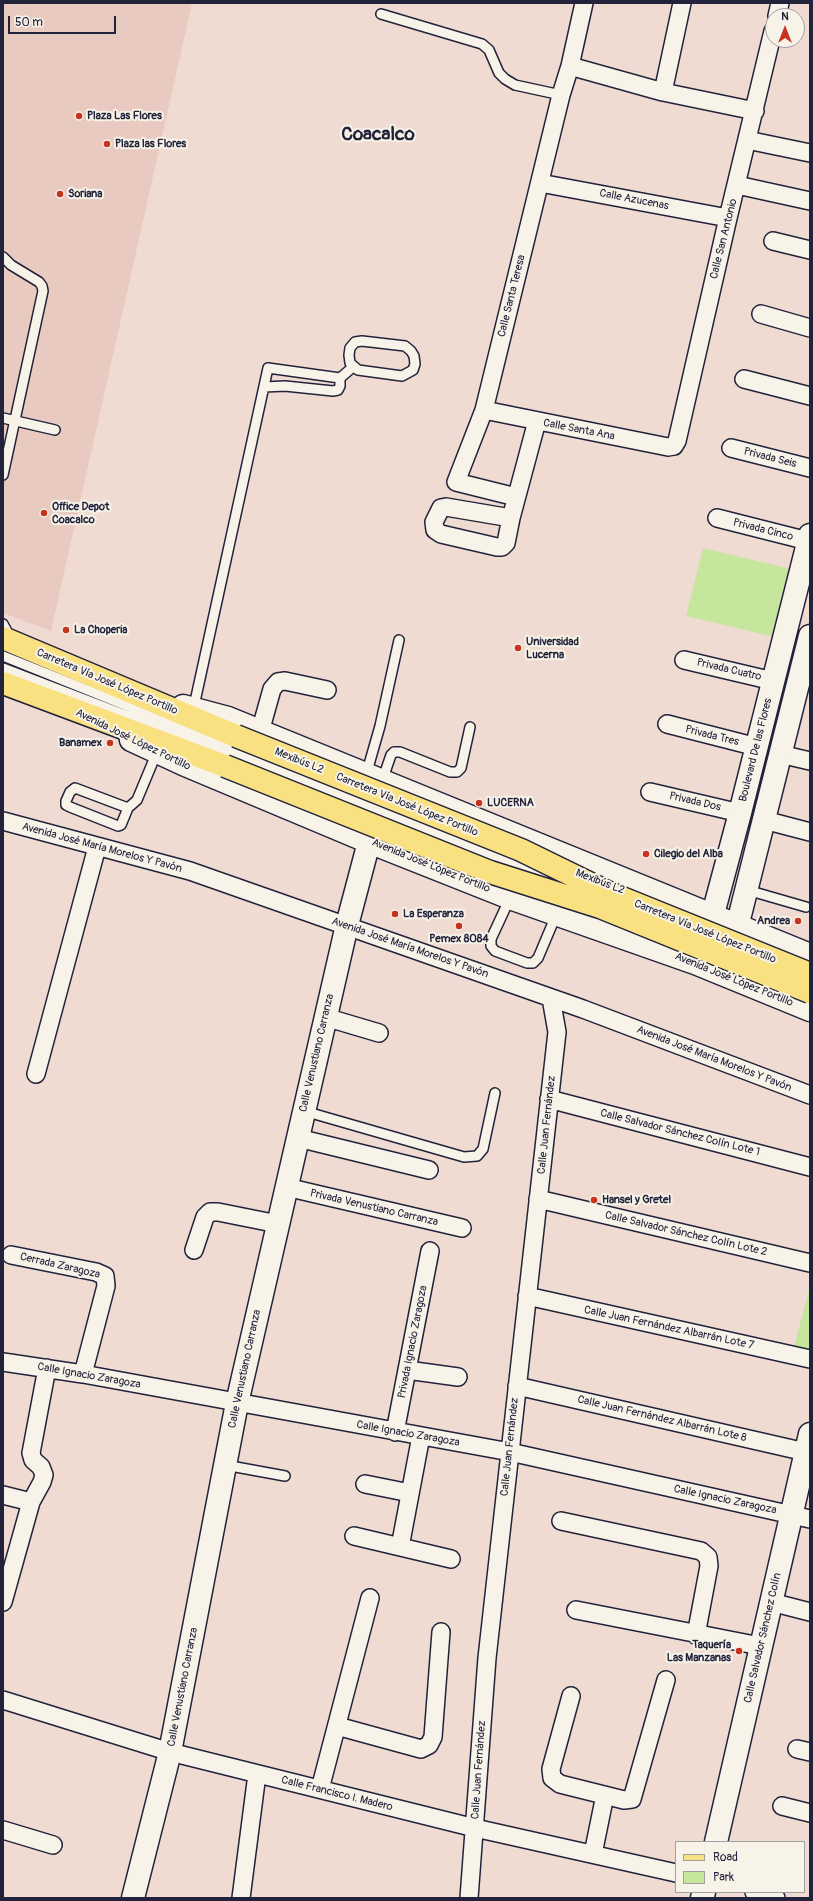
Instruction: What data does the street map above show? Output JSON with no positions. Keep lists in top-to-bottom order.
{
  "streets": {
    "main road": ["Carretera Vía José López Portillo"],
    "street": [
      "Calle Azucenas",
      "Calle San Antonio",
      "Calle Santa Teresa",
      "Calle Santa Ana",
      "Privada Seis",
      "Privada Cinco",
      "Privada Cuatro",
      "Privada Tres",
      "Avenida José López Portillo",
      "Boulevard De las Flores",
      "Privada Dos",
      "Avenida José María Morelos Y Pavón",
      "Calle Venustiano Carranza",
      "Calle Juan Fernández",
      "Calle Salvador Sánchez Colín Lote 1",
      "Privada Venustiano Carranza",
      "Calle Salvador Sánchez Colín Lote 2",
      "Cerrada Zaragoza",
      "Calle Juan Fernández Albarrán Lote 7",
      "Privada Ignacio Zaragoza",
      "Calle Ignacio Zaragoza",
      "Calle Juan Fernández Albarrán Lote 8",
      "Calle Salvador Sánchez Colín",
      "Calle Francisco I. Madero"
    ],
    "lane": ["Mexibús L2"]
  },
  "crossings": [
    ["Calle Azucenas", "Calle San Antonio"],
    ["Calle Azucenas", "Calle Santa Teresa"],
    ["Calle San Antonio", "Calle Santa Ana"],
    ["Calle Santa Teresa", "Calle Santa Ana"],
    ["Privada Cinco", "Boulevard De las Flores"],
    ["Privada Cuatro", "Boulevard De las Flores"],
    ["Carretera Vía José López Portillo", "Avenida José López Portillo"],
    ["Carretera Vía José López Portillo", "Mexibús L2"],
    ["Privada Tres", "Boulevard De las Flores"],
    ["Avenida José López Portillo", "Boulevard De las Flores"],
    ["Avenida José López Portillo", "Mexibús L2"],
    ["Avenida José López Portillo", "Calle Venustiano Carranza"],
    ["Boulevard De las Flores", "Mexibús L2"],
    ["Boulevard De las Flores", "Privada Dos"],
    ["Avenida José María Morelos Y Pavón", "Calle Venustiano Carranza"],
    ["Avenida José María Morelos Y Pavón", "Calle Juan Fernández"],
    ["Calle Venustiano Carranza", "Privada Venustiano Carranza"],
    ["Calle Venustiano Carranza", "Calle Ignacio Zaragoza"],
    ["Calle Venustiano Carranza", "Calle Francisco I. Madero"],
    ["Calle Juan Fernández", "Calle Salvador Sánchez Colín Lote 1"],
    ["Calle Juan Fernández", "Calle Salvador Sánchez Colín Lote 2"],
    ["Calle Juan Fernández", "Calle Juan Fernández Albarrán Lote 7"],
    ["Calle Juan Fernández", "Calle Ignacio Zaragoza"],
    ["Calle Juan Fernández", "Calle Juan Fernández Albarrán Lote 8"],
    ["Calle Juan Fernández", "Calle Francisco I. Madero"],
    ["Cerrada Zaragoza", "Calle Ignacio Zaragoza"],
    ["Privada Ignacio Zaragoza", "Calle Ignacio Zaragoza"],
    ["Calle Ignacio Zaragoza", "Calle Salvador Sánchez Colín"],
    ["Calle Juan Fernández Albarrán Lote 8", "Calle Salvador Sánchez Colín"]
  ],
  "districts": ["Coacalco"],
  "places": [
    "Plaza Las Flores",
    "Plaza las Flores",
    "Soriana",
    "Office Depot Coacalco",
    "La Choperia",
    "Universidad Lucerna",
    "Banamex",
    "LUCERNA",
    "Cilegio del Alba",
    "La Esperanza",
    "Andrea",
    "Pemex 8084",
    "Hansel y Gretel",
    "Taquería Las Manzanas"
  ],
  "legend": ["Road", "Park"],
  "scale_bar": "50 m",
  "north": "top"
}
